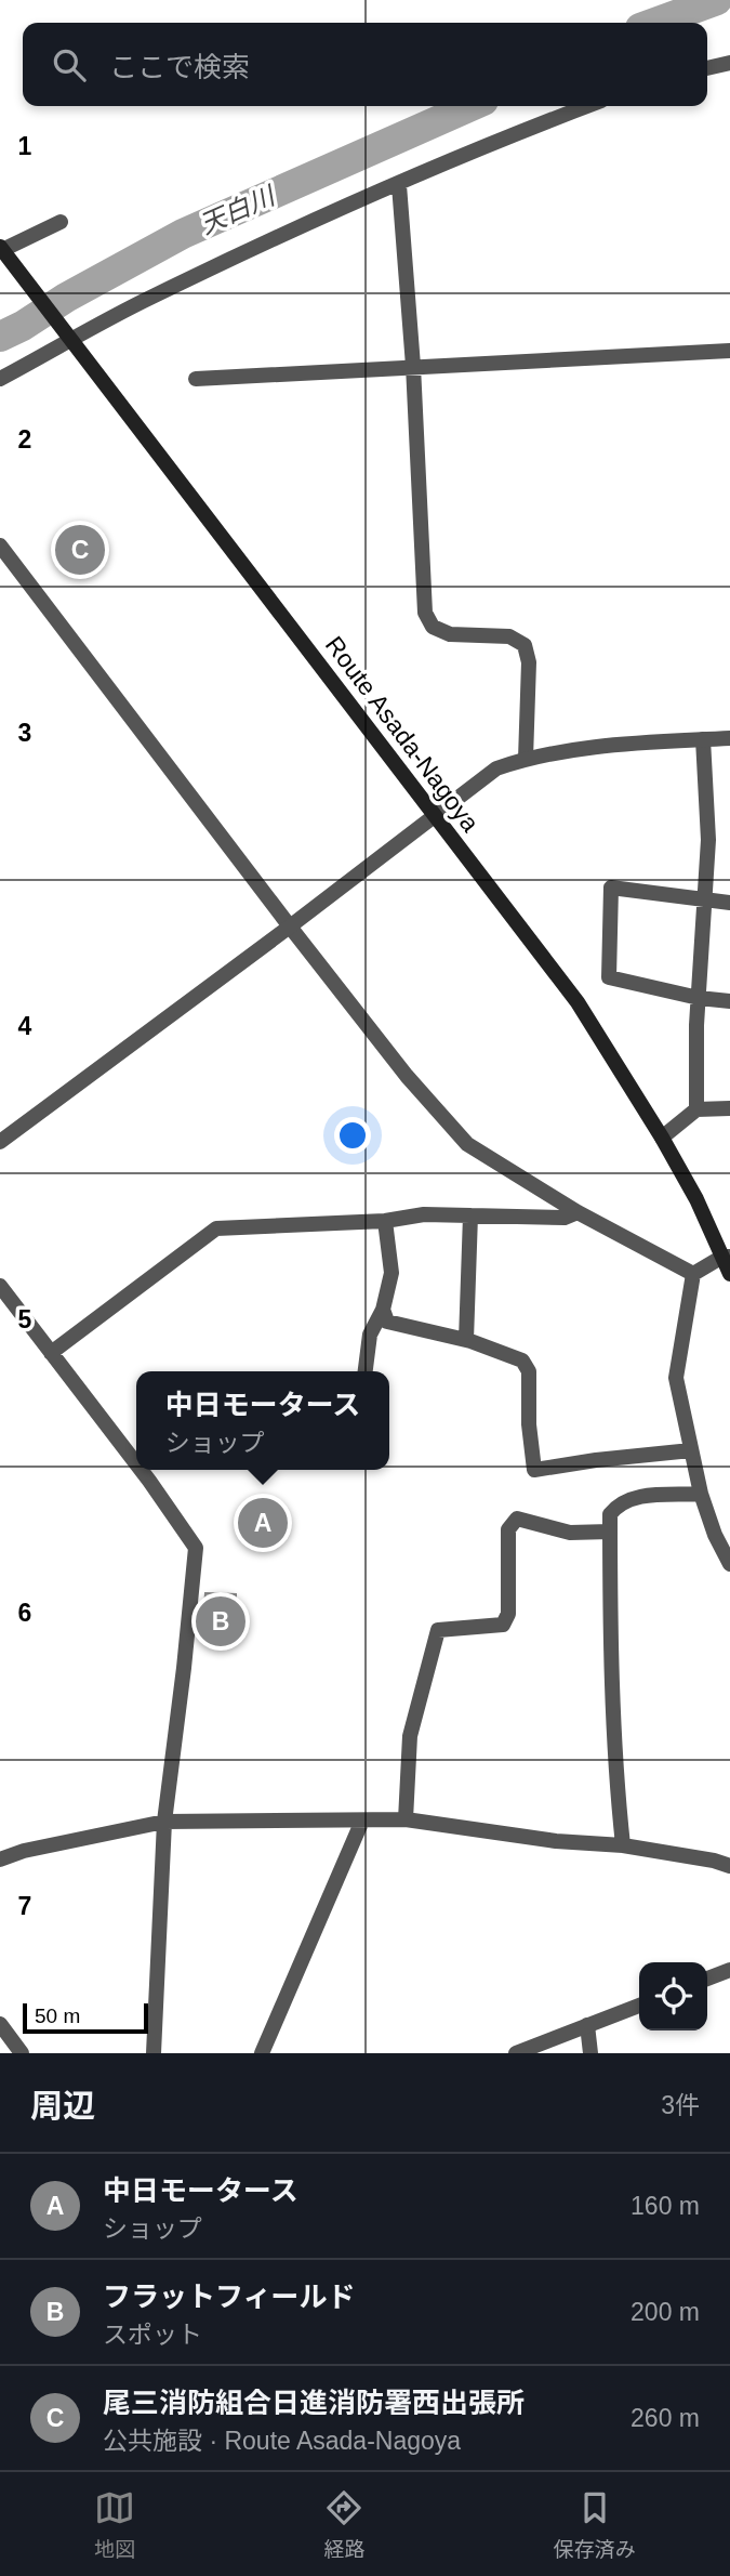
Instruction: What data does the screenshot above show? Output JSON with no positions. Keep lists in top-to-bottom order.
{
  "streets": {
    "main road": ["Route Asada-Nagoya"]
  },
  "water": ["天白川"],
  "scale_bar": "50 m",
  "page": {
    "search": "ここで検索",
    "pins": ["C", "A", "B"],
    "popup": ["中日モータース", "ショップ"],
    "scale": "50 m",
    "heading": ["周辺", "3件"],
    "list": [
      {
        "mark": "A",
        "name": "中日モータース",
        "note": "ショップ",
        "value": "160 m"
      },
      {
        "mark": "B",
        "name": "フラットフィールド",
        "note": "スポット",
        "value": "200 m"
      },
      {
        "mark": "C",
        "name": "尾三消防組合日進消防署西出張所",
        "note": "公共施設 · Route Asada-Nagoya",
        "value": "260 m"
      }
    ],
    "nav": ["地図", "経路", "保存済み"]
  },
  "grid": {
    "rows": [
      "1",
      "2",
      "3",
      "4",
      "5",
      "6",
      "7"
    ]
  }
}
